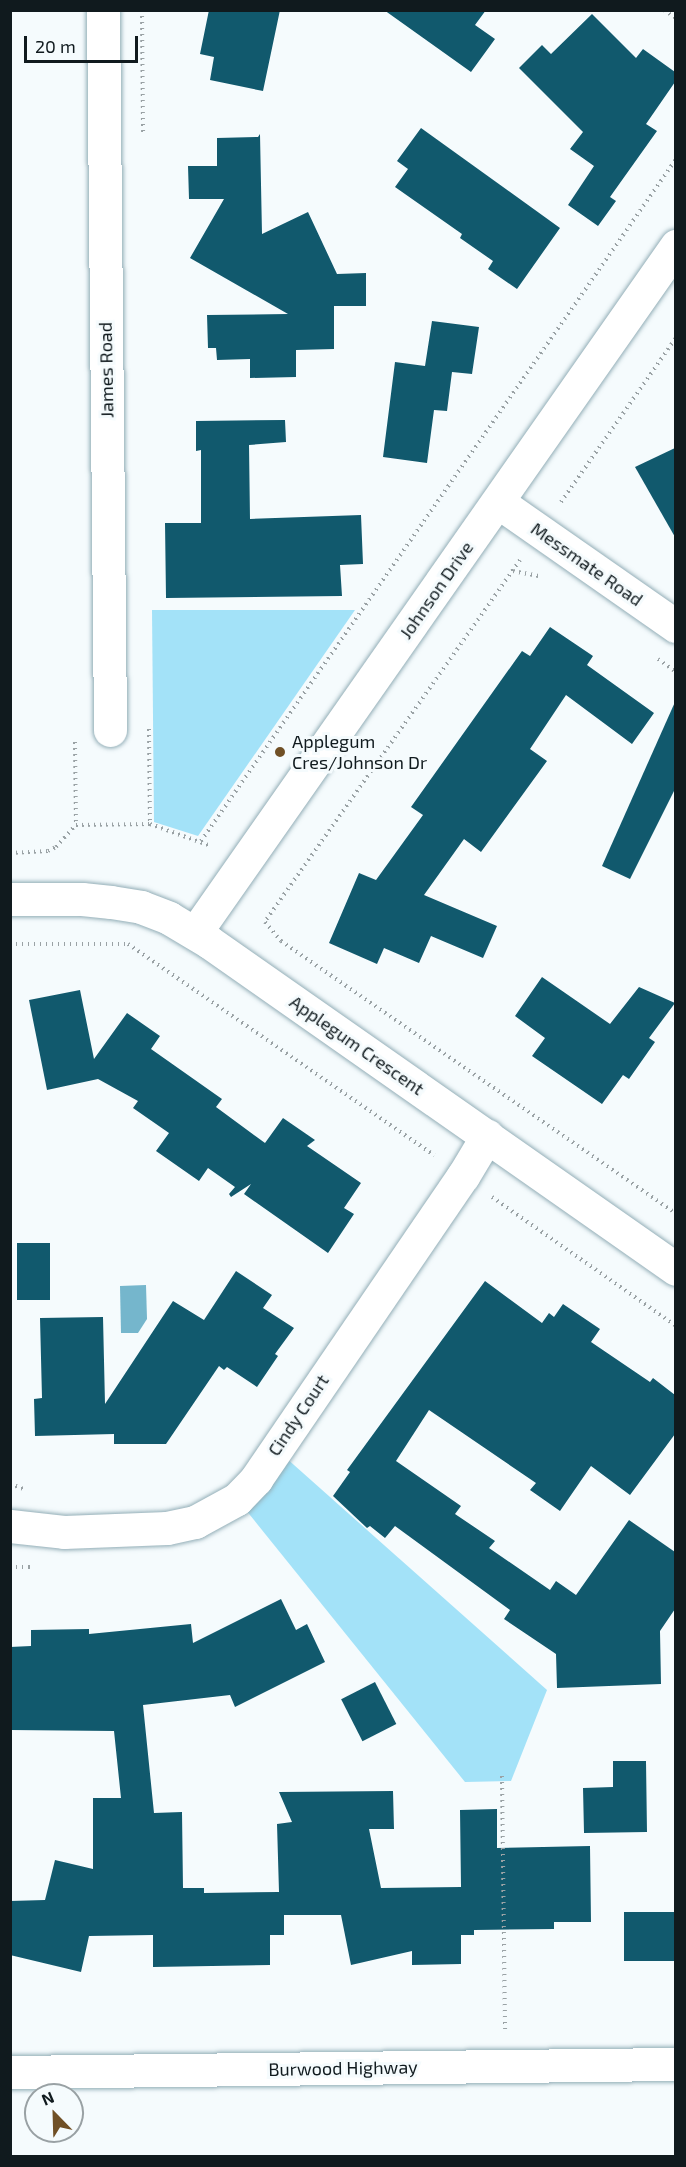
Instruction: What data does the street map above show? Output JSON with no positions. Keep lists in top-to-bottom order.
{
  "streets": {
    "street": [
      "James Road",
      "Messmate Road",
      "Johnson Drive",
      "Applegum Crescent",
      "Cindy Court",
      "Burwood Highway"
    ]
  },
  "crossings": [
    ["Messmate Road", "Johnson Drive"],
    ["Johnson Drive", "Applegum Crescent"],
    ["Applegum Crescent", "Cindy Court"]
  ],
  "places": ["Applegum Cres/Johnson Dr"],
  "scale_bar": "20 m",
  "north": "top left"
}
